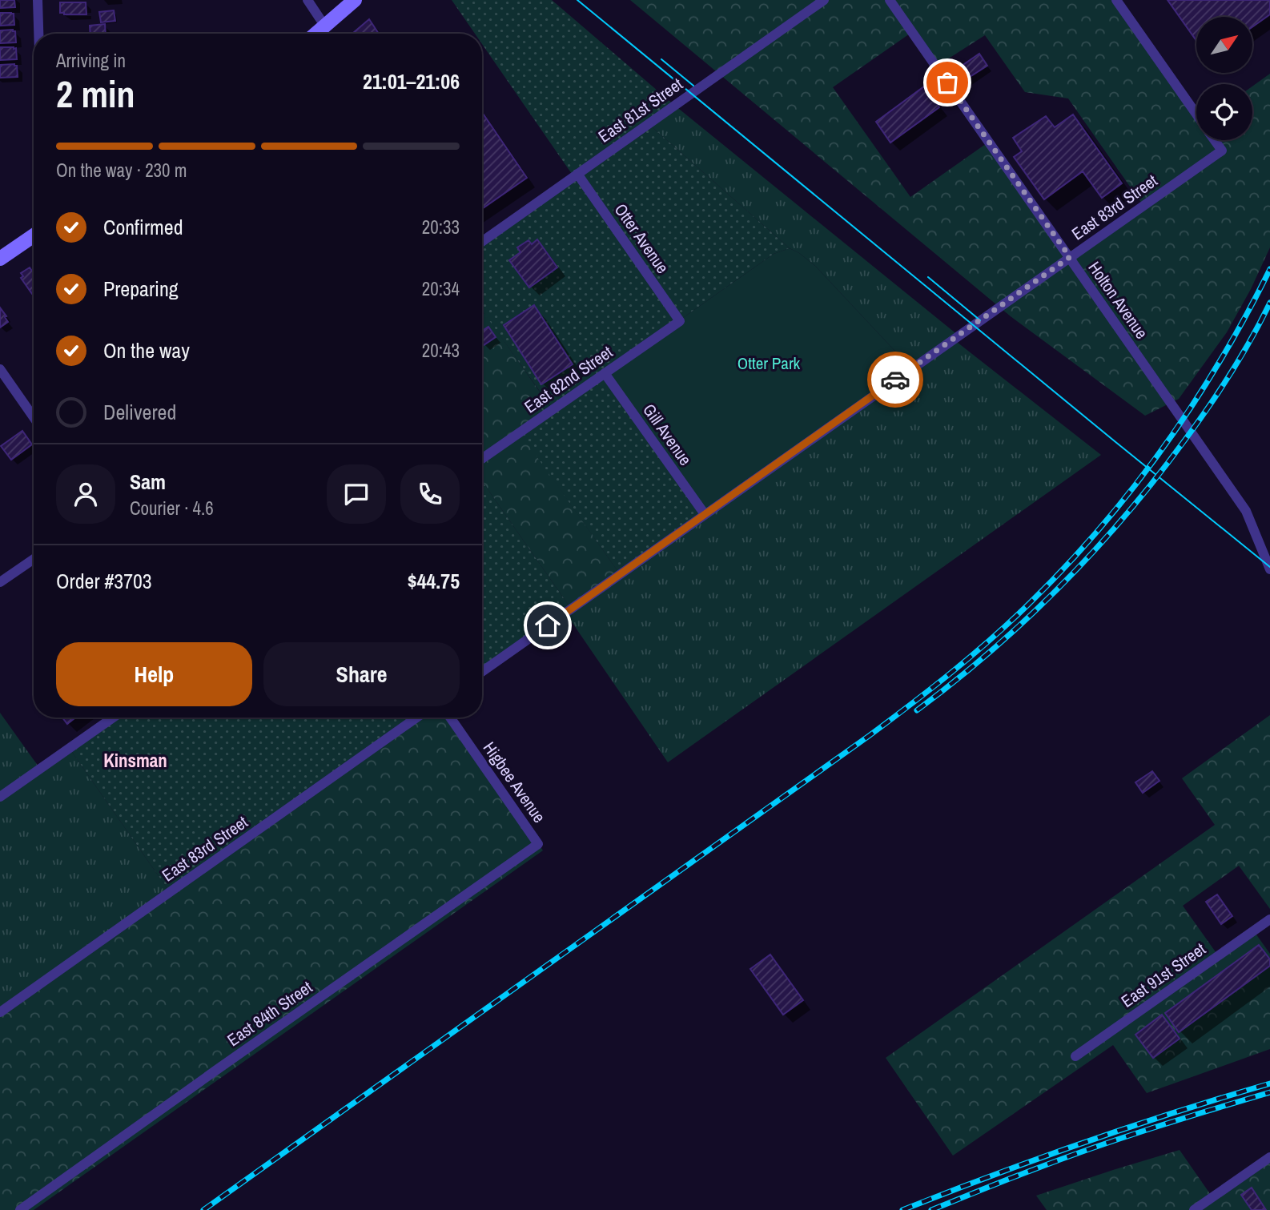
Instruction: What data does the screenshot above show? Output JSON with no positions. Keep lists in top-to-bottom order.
{
  "streets": {
    "street": [
      "East 81st Street",
      "East 83rd Street",
      "Otter Avenue",
      "Holton Avenue",
      "East 82nd Street",
      "Gill Avenue",
      "Higbee Avenue",
      "East 91st Street",
      "East 84th Street"
    ]
  },
  "crossings": [
    ["East 81st Street", "Otter Avenue"],
    ["East 83rd Street", "Holton Avenue"],
    ["East 83rd Street", "Gill Avenue"],
    ["Otter Avenue", "East 82nd Street"],
    ["East 82nd Street", "Gill Avenue"],
    ["Higbee Avenue", "East 84th Street"]
  ],
  "districts": ["Kinsman"],
  "parks": ["Otter Park"],
  "north": "top right",
  "page": {
    "heading": ["2 min", "Arriving in", "21:01–21:06"],
    "panel": [
      "Sam",
      "Courier · 4.6",
      "Order #3703",
      "$44.75"
    ],
    "bar": "On the way · 230 m",
    "list": [
      ["Confirmed", "20:33"],
      ["Preparing", "20:34"],
      ["On the way", "20:43"],
      "Delivered"
    ],
    "buttons": ["Help", "Share"]
  }
}
